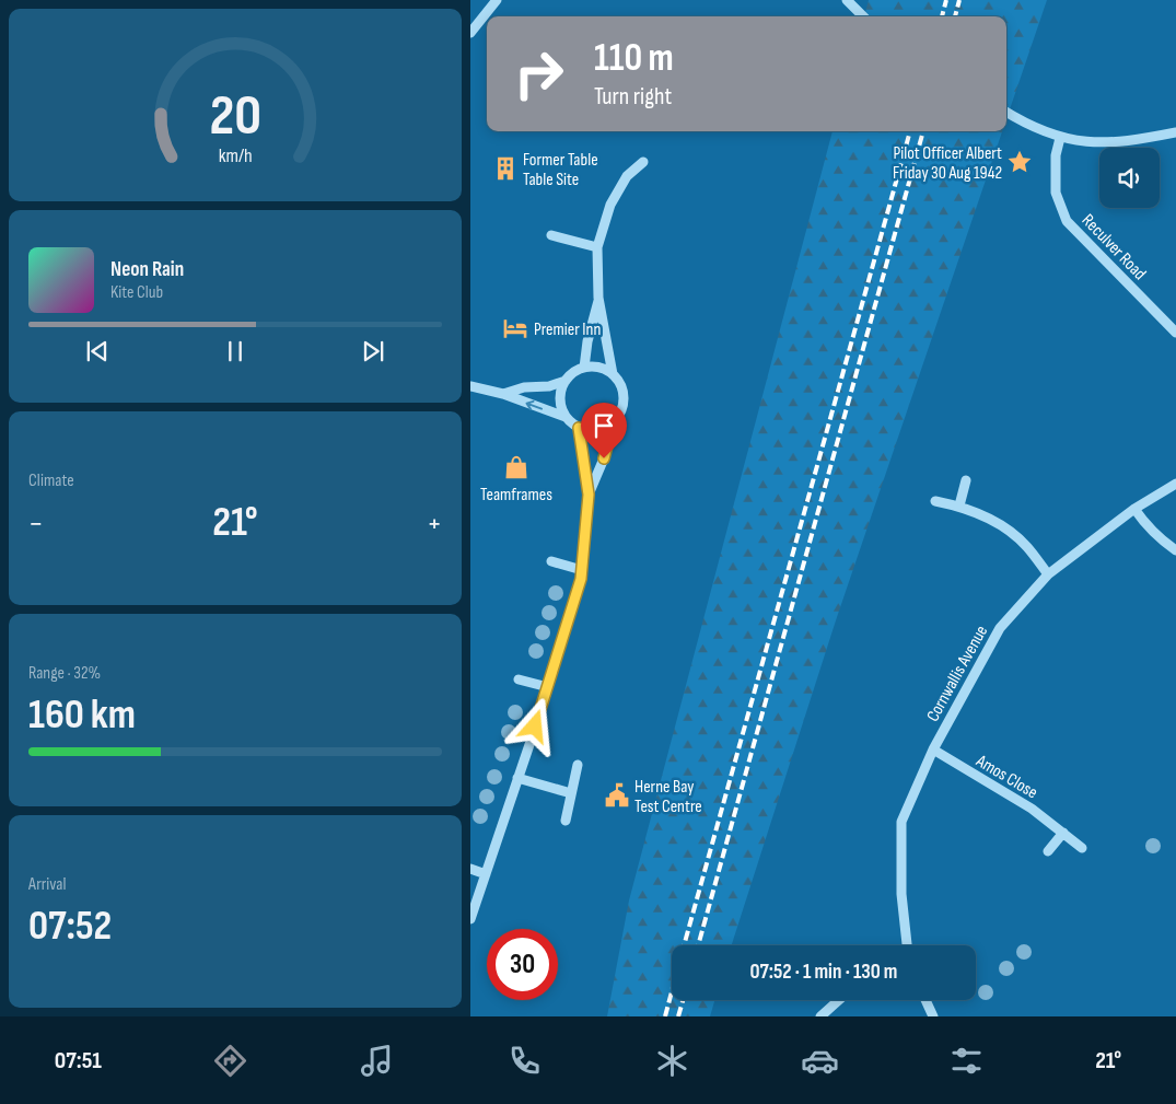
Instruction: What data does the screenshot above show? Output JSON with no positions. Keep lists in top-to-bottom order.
{
  "streets": {
    "street": ["Reculver Road", "Cornwallis Avenue", "Amos Close"]
  },
  "crossings": [
    ["Cornwallis Avenue", "Amos Close"]
  ],
  "places": {
    "place": ["Pilot Officer Albert Friday 30 Aug 1942"],
    "building": ["Former Table Table Site"],
    "hotel": ["Premier Inn"],
    "shop": ["Teamframes"],
    "public building": ["Herne Bay Test Centre"]
  },
  "page": {
    "turn": ["110 m", "Turn right"],
    "song": ["Neon Rain", "Kite Club"],
    "tile": [
      "Climate",
      ["Range · 32%", "160 km"],
      ["Arrival", "07:52"]
    ],
    "heat": ["−", "21°", "+"],
    "limit": "30",
    "trip": "07:52 · 1 min · 130 m",
    "tabs": ["07:51", "21°"],
    "gauge": ["20", "km/h"]
  }
}
